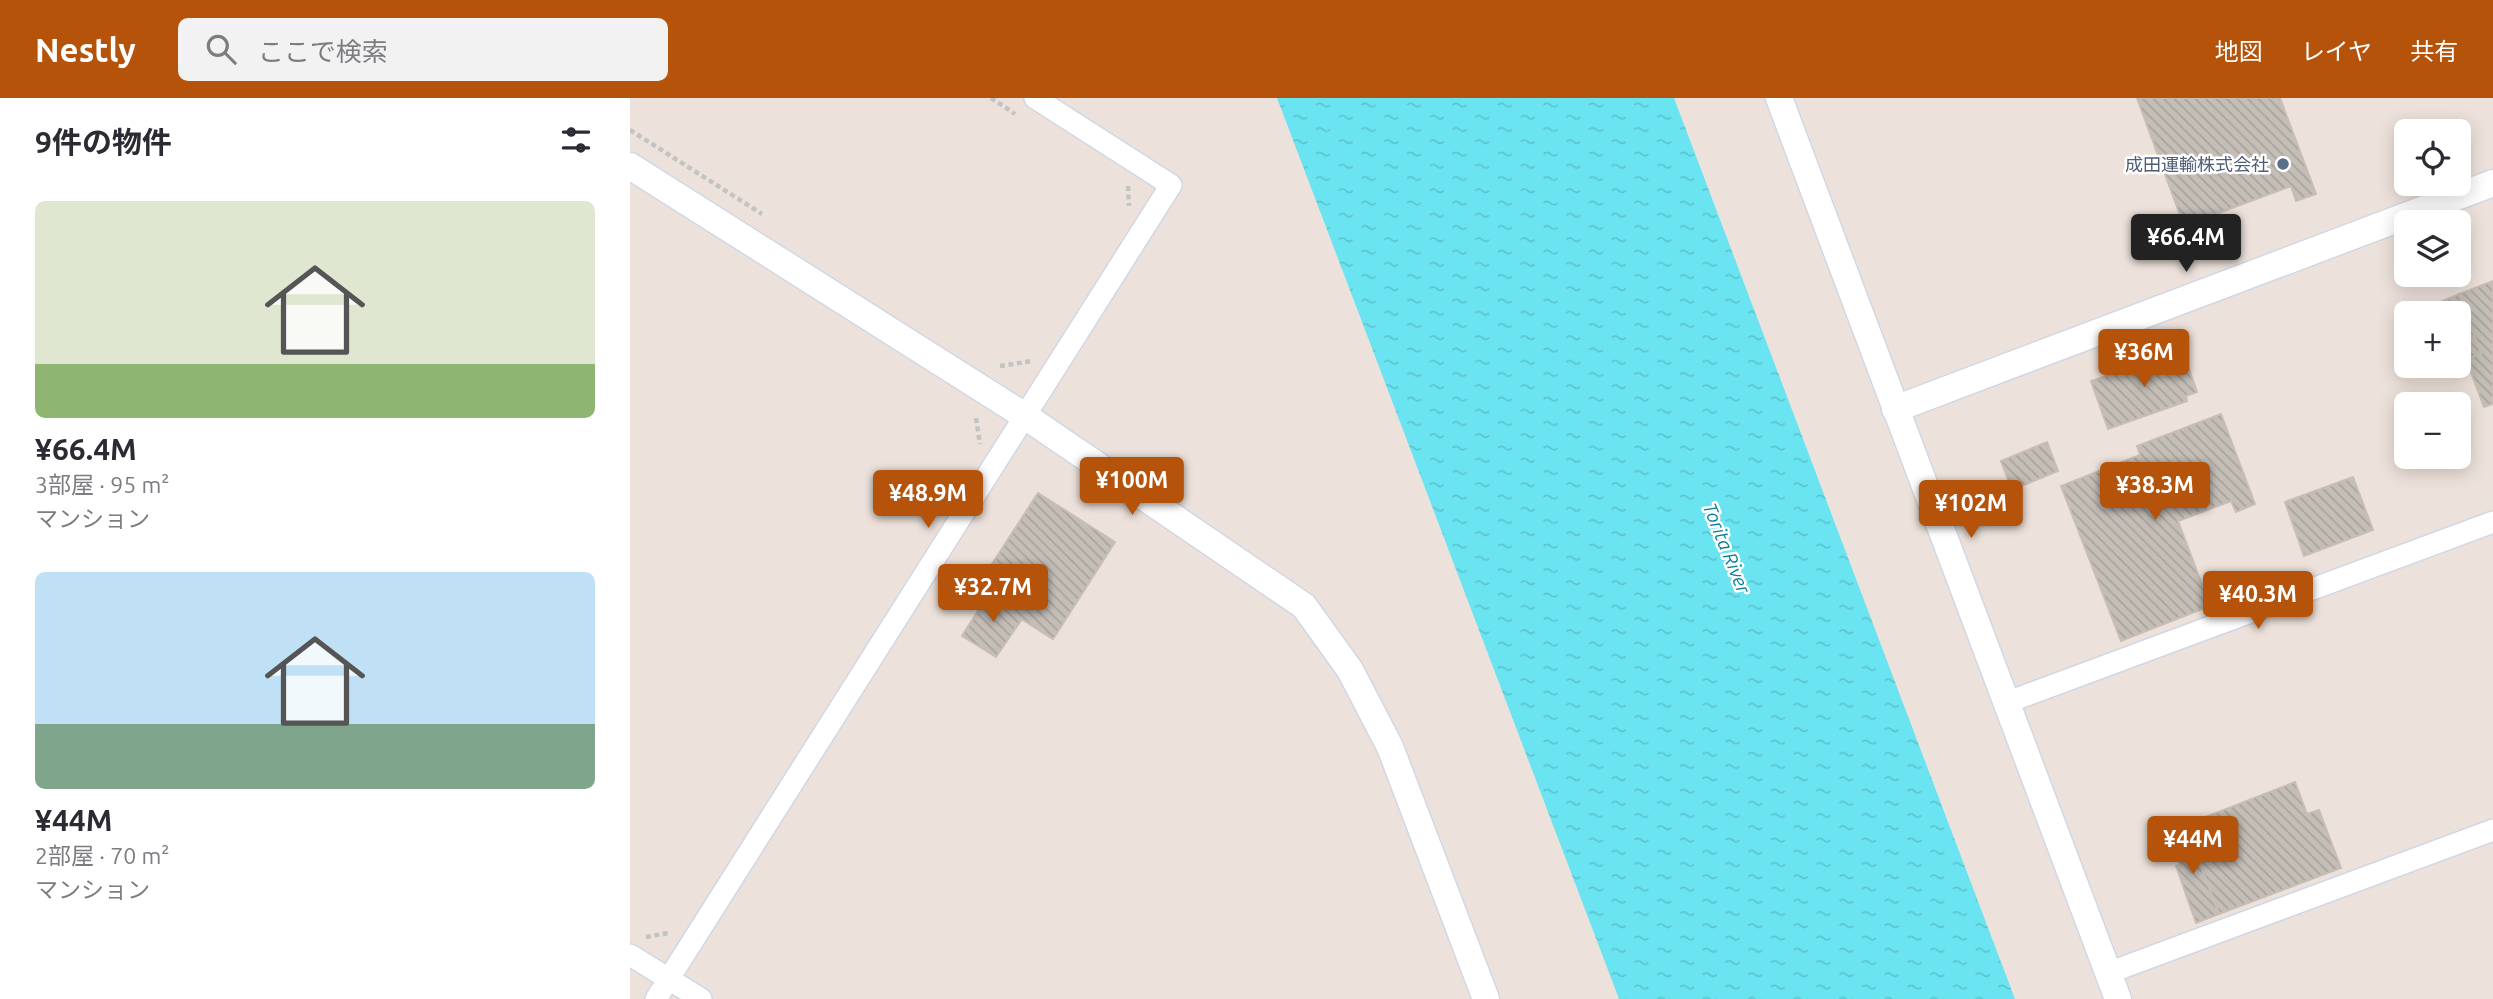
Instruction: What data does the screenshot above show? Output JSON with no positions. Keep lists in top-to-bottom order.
{
  "water": ["Torita River"],
  "places": ["成田運輸株式会社"],
  "page": {
    "header": "Nestly",
    "search": "ここで検索",
    "nav": ["地図", "レイヤ", "共有"],
    "heading": "9件の物件",
    "map_buttons": ["+", "−"],
    "list": [
      {
        "name": "¥66.4M",
        "note": "3部屋 · 95 m² · マンション"
      },
      {
        "name": "¥44M",
        "note": "2部屋 · 70 m² · マンション"
      }
    ],
    "price": [
      "¥66.4M",
      "¥36M",
      "¥100M",
      "¥38.3M",
      "¥48.9M",
      "¥102M",
      "¥32.7M",
      "¥40.3M",
      "¥44M"
    ]
  }
}
